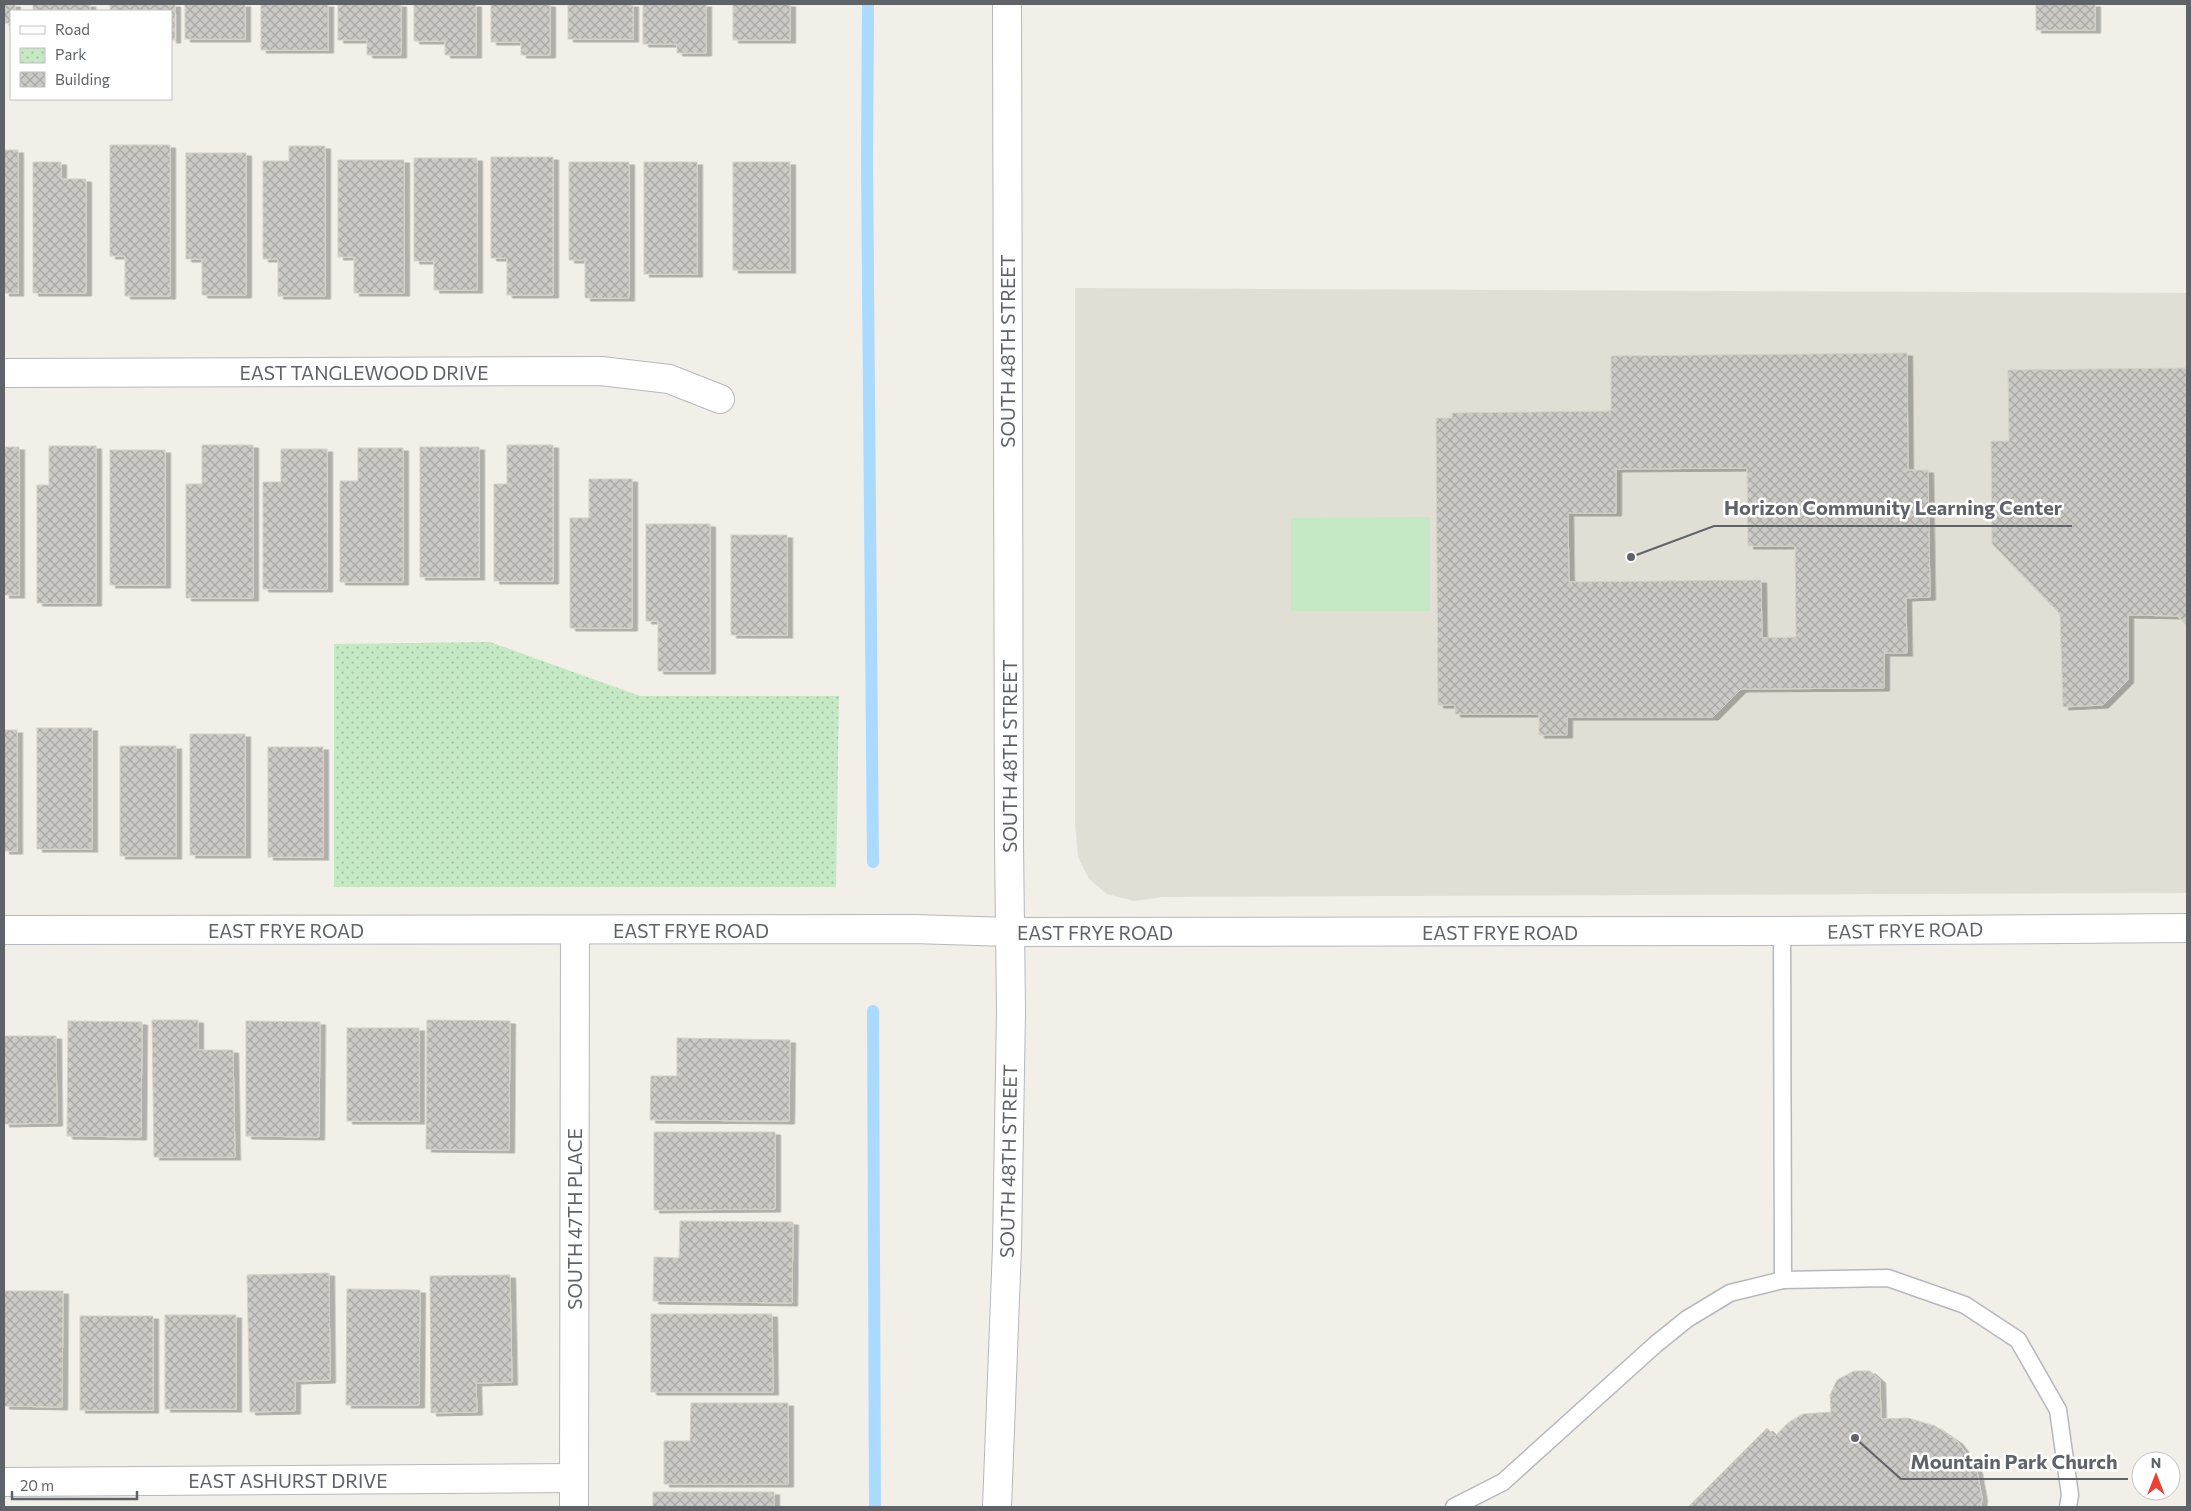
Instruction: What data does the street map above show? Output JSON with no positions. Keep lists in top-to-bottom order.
{
  "streets": {
    "street": [
      "SOUTH 48TH STREET",
      "EAST TANGLEWOOD DRIVE",
      "EAST FRYE ROAD",
      "SOUTH 47TH PLACE",
      "EAST ASHURST DRIVE"
    ]
  },
  "crossings": [
    ["SOUTH 48TH STREET", "EAST FRYE ROAD"],
    ["EAST FRYE ROAD", "SOUTH 47TH PLACE"],
    ["SOUTH 47TH PLACE", "EAST ASHURST DRIVE"]
  ],
  "places": ["Horizon Community Learning Center", "Mountain Park Church"],
  "legend": ["Road", "Park", "Building"],
  "scale_bar": "20 m",
  "north": "top"
}
